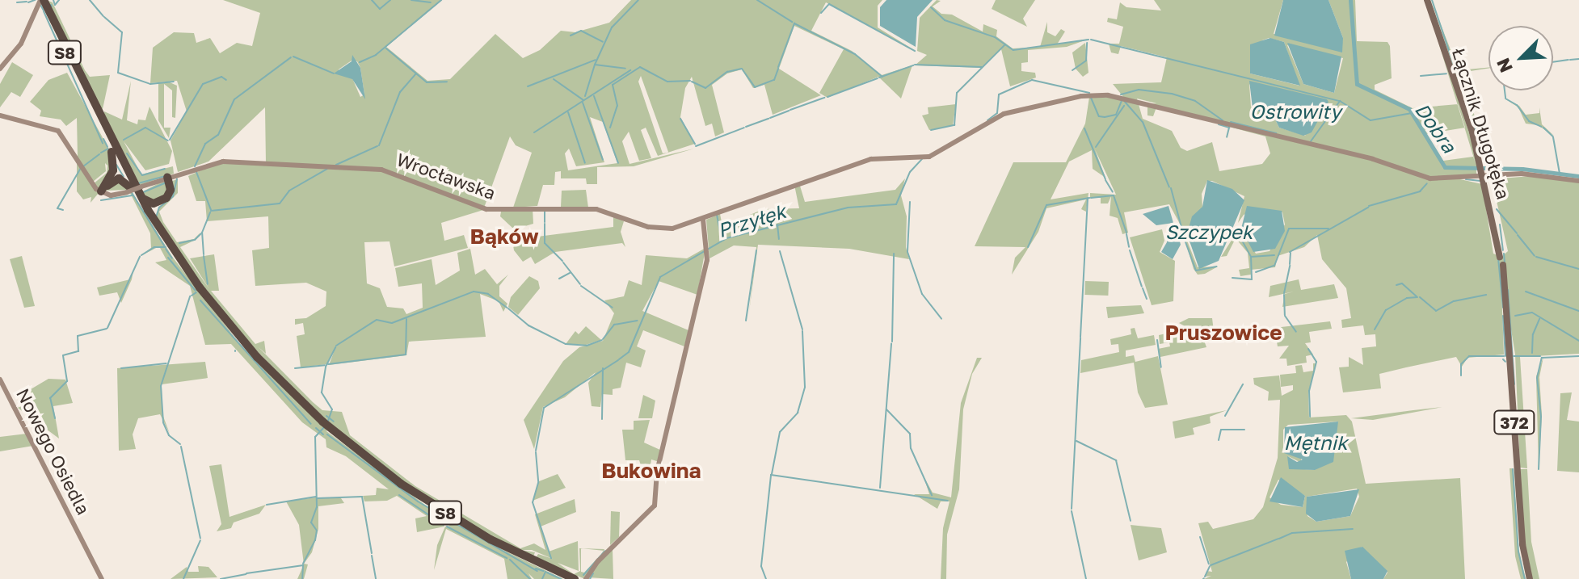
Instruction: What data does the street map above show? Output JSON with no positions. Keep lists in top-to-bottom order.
{
  "streets": {
    "highway": ["S8"],
    "main road": ["Łącznik Długołęka", "372"],
    "street": ["Wrocławska", "Nowego Osiedla"]
  },
  "crossings": [
    ["S8", "Wrocławska"],
    ["Łącznik Długołęka", "Wrocławska"]
  ],
  "districts": ["Bąków", "Pruszowice", "Bukowina"],
  "water": [
    "Ostrowity",
    "Dobra",
    "Przyłęk",
    "Szczypek",
    "Mętnik"
  ],
  "north": "bottom left"
}
